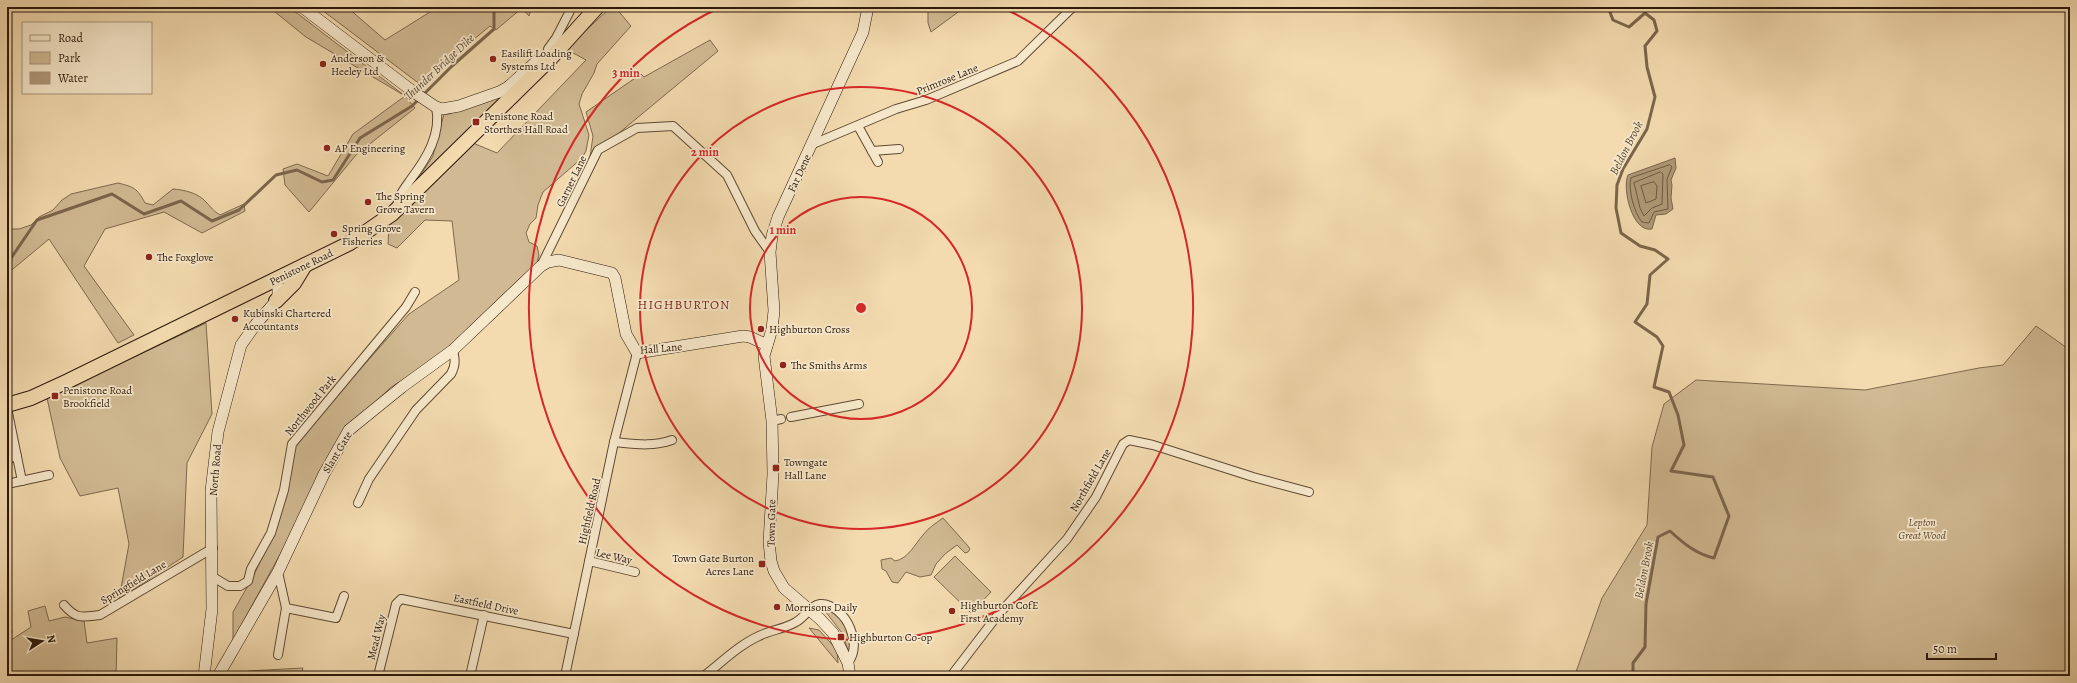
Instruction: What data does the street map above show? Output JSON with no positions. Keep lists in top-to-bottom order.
{
  "streets": {
    "highway": ["Penistone Road"],
    "street": [
      "Primrose Lane",
      "Far Dene",
      "Garner Lane",
      "Hall Lane",
      "Northwood Park",
      "Slant Gate",
      "North Road",
      "Northfield Lane",
      "Highfield Road",
      "Town Gate",
      "Lee Way",
      "Springfield Lane",
      "Eastfield Drive",
      "Mead Way"
    ]
  },
  "crossings": [
    ["Primrose Lane", "Far Dene"],
    ["Far Dene", "Garner Lane"],
    ["Far Dene", "Hall Lane"],
    ["Far Dene", "Town Gate"],
    ["Garner Lane", "Slant Gate"],
    ["Hall Lane", "Slant Gate"],
    ["Hall Lane", "Highfield Road"],
    ["Hall Lane", "Town Gate"],
    ["Northwood Park", "North Road"],
    ["North Road", "Springfield Lane"],
    ["Highfield Road", "Lee Way"],
    ["Highfield Road", "Eastfield Drive"],
    ["Eastfield Drive", "Mead Way"]
  ],
  "districts": ["HIGHBURTON"],
  "water": ["Thunder Bridge Dike", "Beldon Brook"],
  "parks": ["Lepton Great Wood"],
  "places": {
    "other": [
      "Easilift Loading Systems Ltd",
      "Anderson & Heeley Ltd",
      "AP Engineering",
      "The Spring Grove Tavern",
      "Spring Grove Fisheries",
      "The Foxglove",
      "Kubinski Chartered Accountants",
      "Highburton Cross",
      "The Smiths Arms",
      "Morrisons Daily",
      "Highburton CofE First Academy"
    ],
    "transit": [
      "Penistone Road Storthes Hall Road",
      "Penistone Road Brookfield",
      "Towngate Hall Lane",
      "Town Gate Burton Acres Lane",
      "Highburton Co-op"
    ]
  },
  "legend": ["Road", "Park", "Water"],
  "scale_bar": "50 m",
  "north": "right",
  "rings": ["3 min", "2 min", "1 min"]
}
